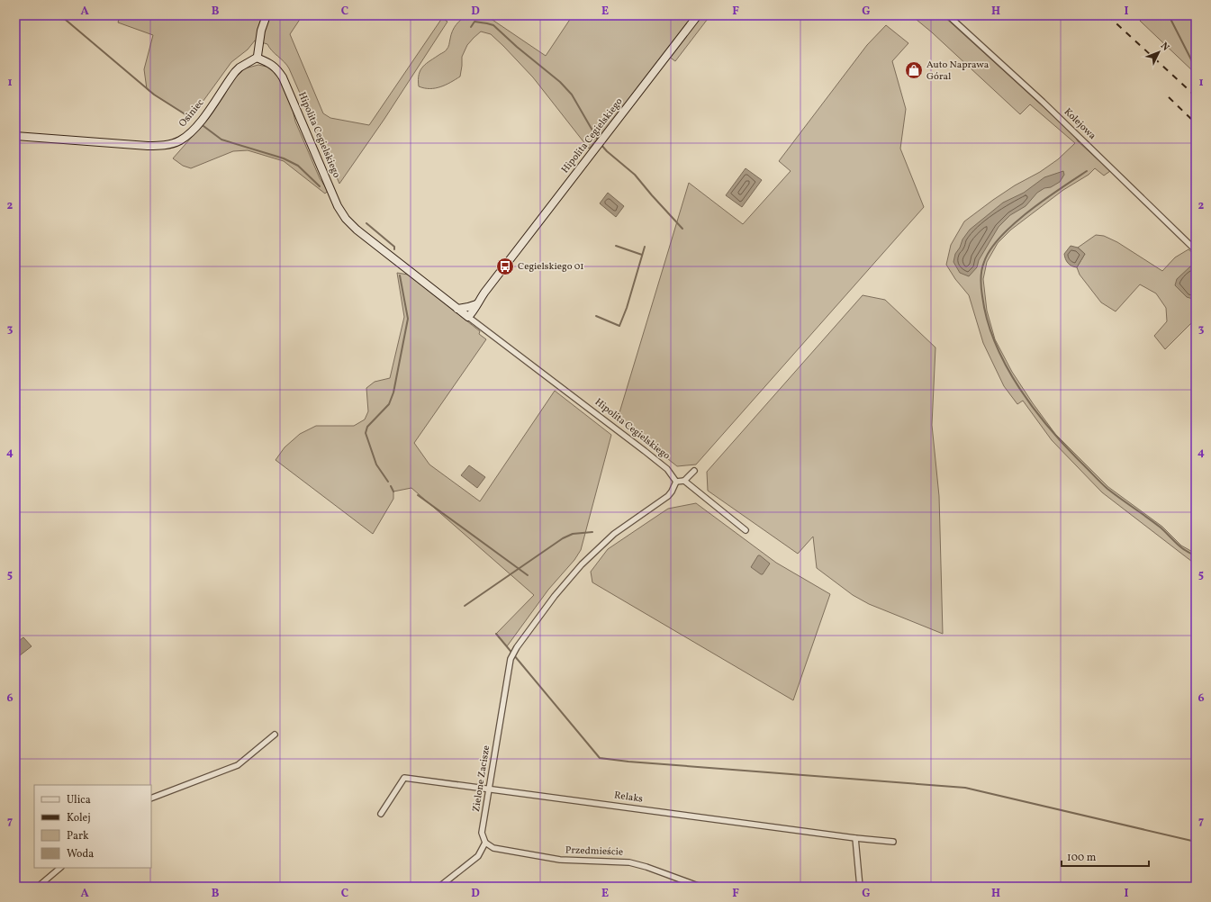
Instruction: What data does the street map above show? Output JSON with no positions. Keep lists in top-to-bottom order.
{
  "streets": {
    "street": [
      "Osiniec",
      "Kolejowa",
      "Hipolita Cegielskiego",
      "Zielone Zacisze",
      "Relaks",
      "Przedmieście"
    ]
  },
  "crossings": [
    ["Osiniec", "Hipolita Cegielskiego"],
    ["Hipolita Cegielskiego", "Zielone Zacisze"],
    ["Zielone Zacisze", "Relaks"],
    ["Zielone Zacisze", "Przedmieście"]
  ],
  "places": {
    "shop": ["Auto Naprawa Góral"],
    "bus stop": ["Cegielskiego 01"]
  },
  "legend": [
    "Ulica",
    "Kolej",
    "Park",
    "Woda"
  ],
  "scale_bar": "100 m",
  "north": "top right",
  "grid": {
    "columns": [
      "A",
      "B",
      "C",
      "D",
      "E",
      "F",
      "G",
      "H",
      "I"
    ],
    "rows": [
      "1",
      "2",
      "3",
      "4",
      "5",
      "6",
      "7"
    ]
  }
}
